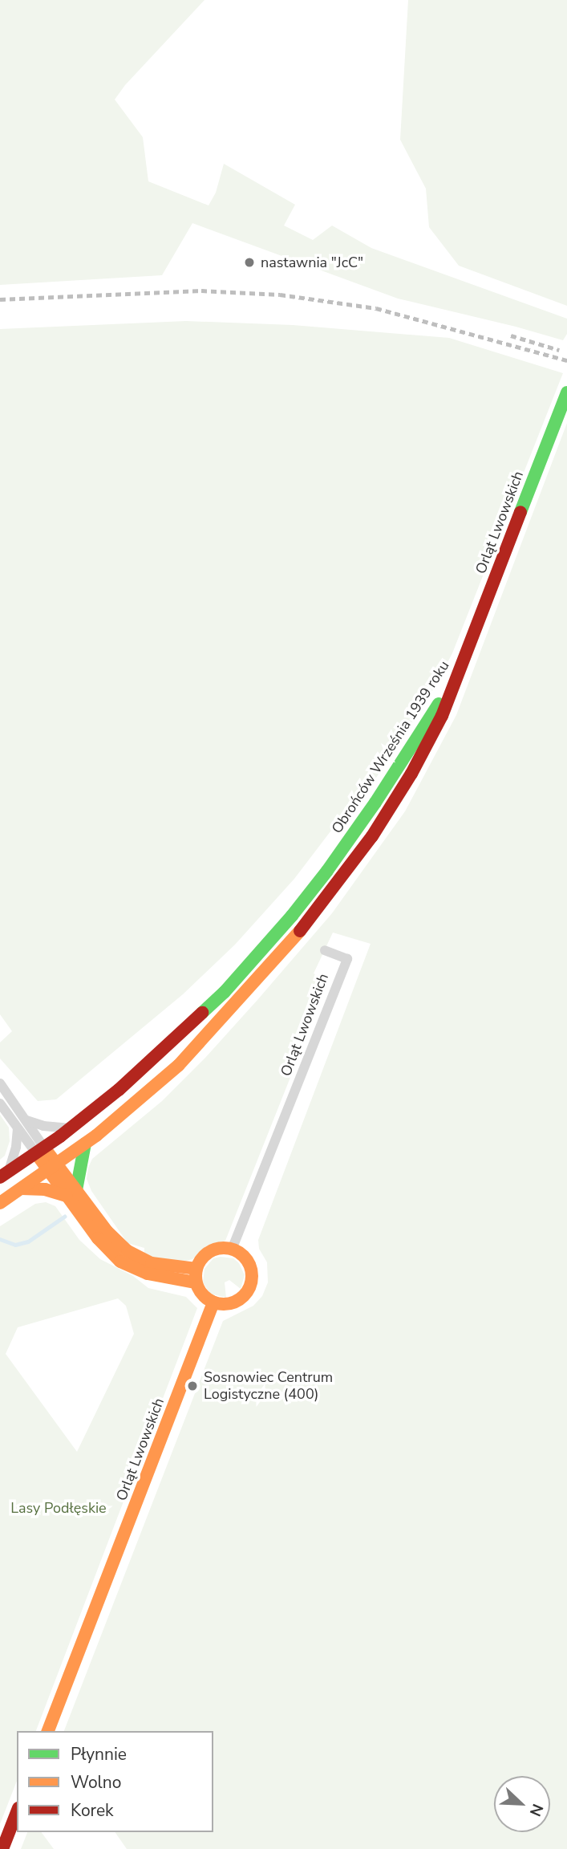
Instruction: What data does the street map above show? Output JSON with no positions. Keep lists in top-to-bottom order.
{
  "streets": {
    "main road": ["Orląt Lwowskich", "Obrońców Września 1939 roku"]
  },
  "crossings": [
    ["Orląt Lwowskich", "Obrońców Września 1939 roku"]
  ],
  "parks": ["Lasy Podłęskie"],
  "places": ["nastawnia \"JcC\"", "Sosnowiec Centrum Logistyczne (400)"],
  "legend": ["Płynnie", "Wolno", "Korek"],
  "north": "bottom right"
}
